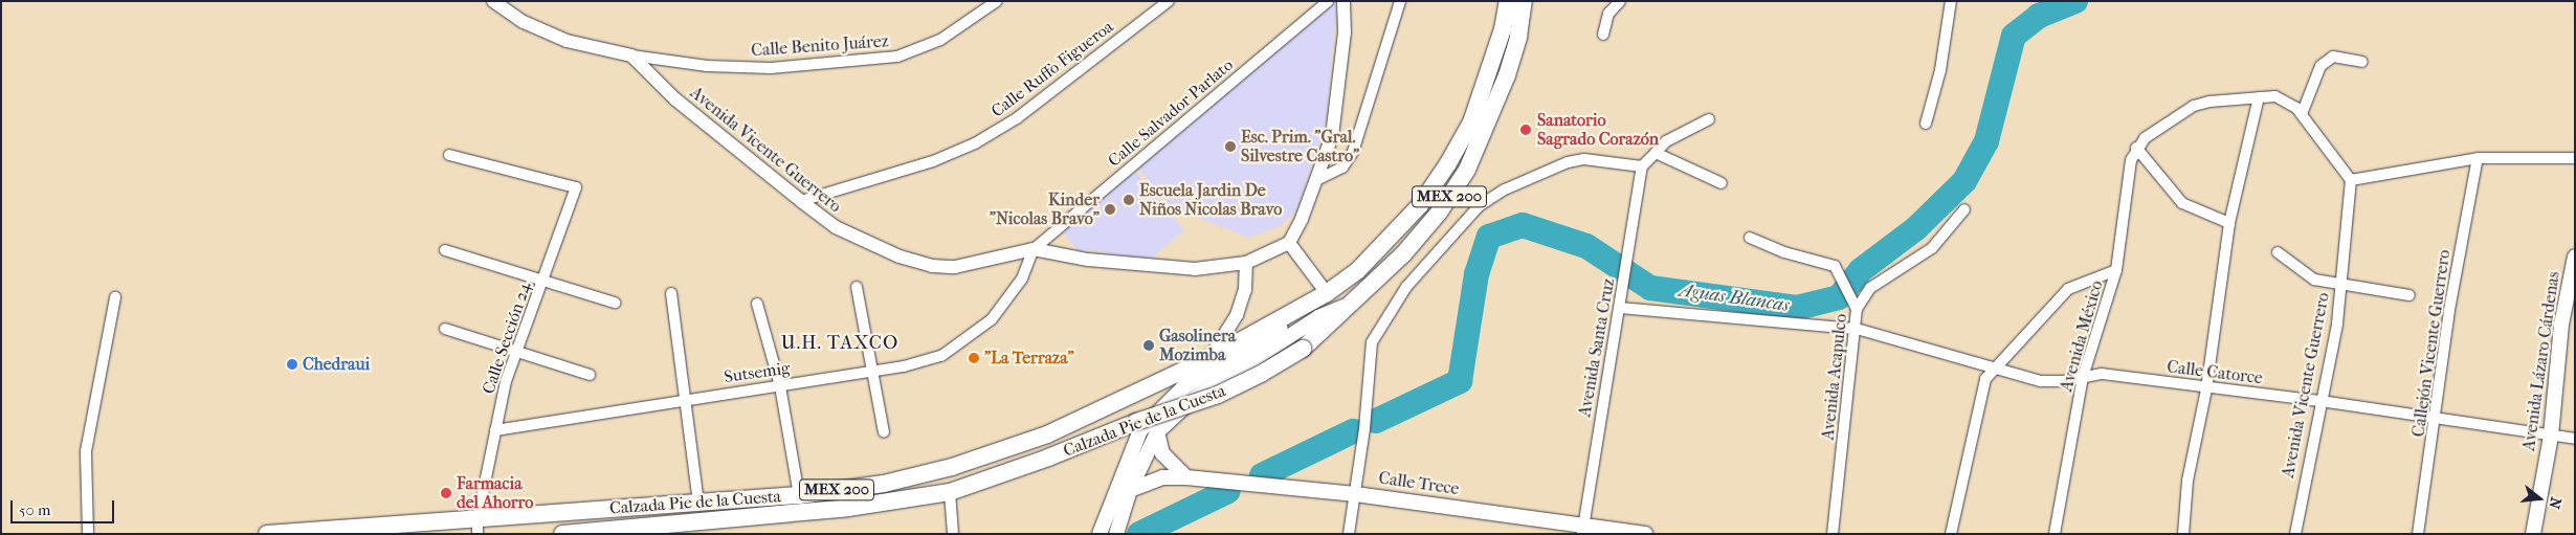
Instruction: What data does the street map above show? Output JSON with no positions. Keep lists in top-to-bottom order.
{
  "streets": {
    "main road": [
      "MEX 200",
      "Avenida Lázaro Cárdenas",
      "Calzada Pie de la Cuesta",
      "Calle Trece"
    ],
    "street": [
      "Calle Benito Juárez",
      "Calle Ruffo Figueroa",
      "Calle Salvador Parlato",
      "Avenida Vicente Guerrero",
      "Avenida México",
      "Calle Sección 24",
      "Callejón Vicente Guerrero",
      "Avenida Santa Cruz",
      "Sutsemig",
      "Calle Catorce",
      "Avenida Acapulco"
    ]
  },
  "crossings": [
    ["Calle Benito Juárez", "Avenida Vicente Guerrero"],
    ["Calle Ruffo Figueroa", "Avenida Vicente Guerrero"],
    ["Calle Salvador Parlato", "Avenida Vicente Guerrero"],
    ["Calle Salvador Parlato", "Sutsemig"],
    ["Avenida Vicente Guerrero", "Sutsemig"],
    ["Avenida Vicente Guerrero", "Calle Catorce"],
    ["Avenida México", "Calle Catorce"],
    ["Calle Sección 24", "Sutsemig"],
    ["Calle Sección 24", "Calzada Pie de la Cuesta"],
    ["Callejón Vicente Guerrero", "Calle Catorce"],
    ["Avenida Santa Cruz", "Calle Catorce"],
    ["Avenida Santa Cruz", "Calle Trece"],
    ["Avenida Lázaro Cárdenas", "Calle Catorce"],
    ["Calle Catorce", "Avenida Acapulco"]
  ],
  "districts": ["U.H. TAXCO"],
  "water": ["Aguas Blancas"],
  "places": [
    "Sanatorio Sagrado Corazón",
    "Esc. Prim. \"Gral. Silvestre Castro\"",
    "Escuela Jardin De Niños Nicolas Bravo",
    "Kinder \"Nicolas Bravo\"",
    "Gasolinera Mozimba",
    "\"La Terraza\"",
    "Chedraui",
    "Farmacia del Ahorro"
  ],
  "scale_bar": "50 m",
  "north": "right"
}
